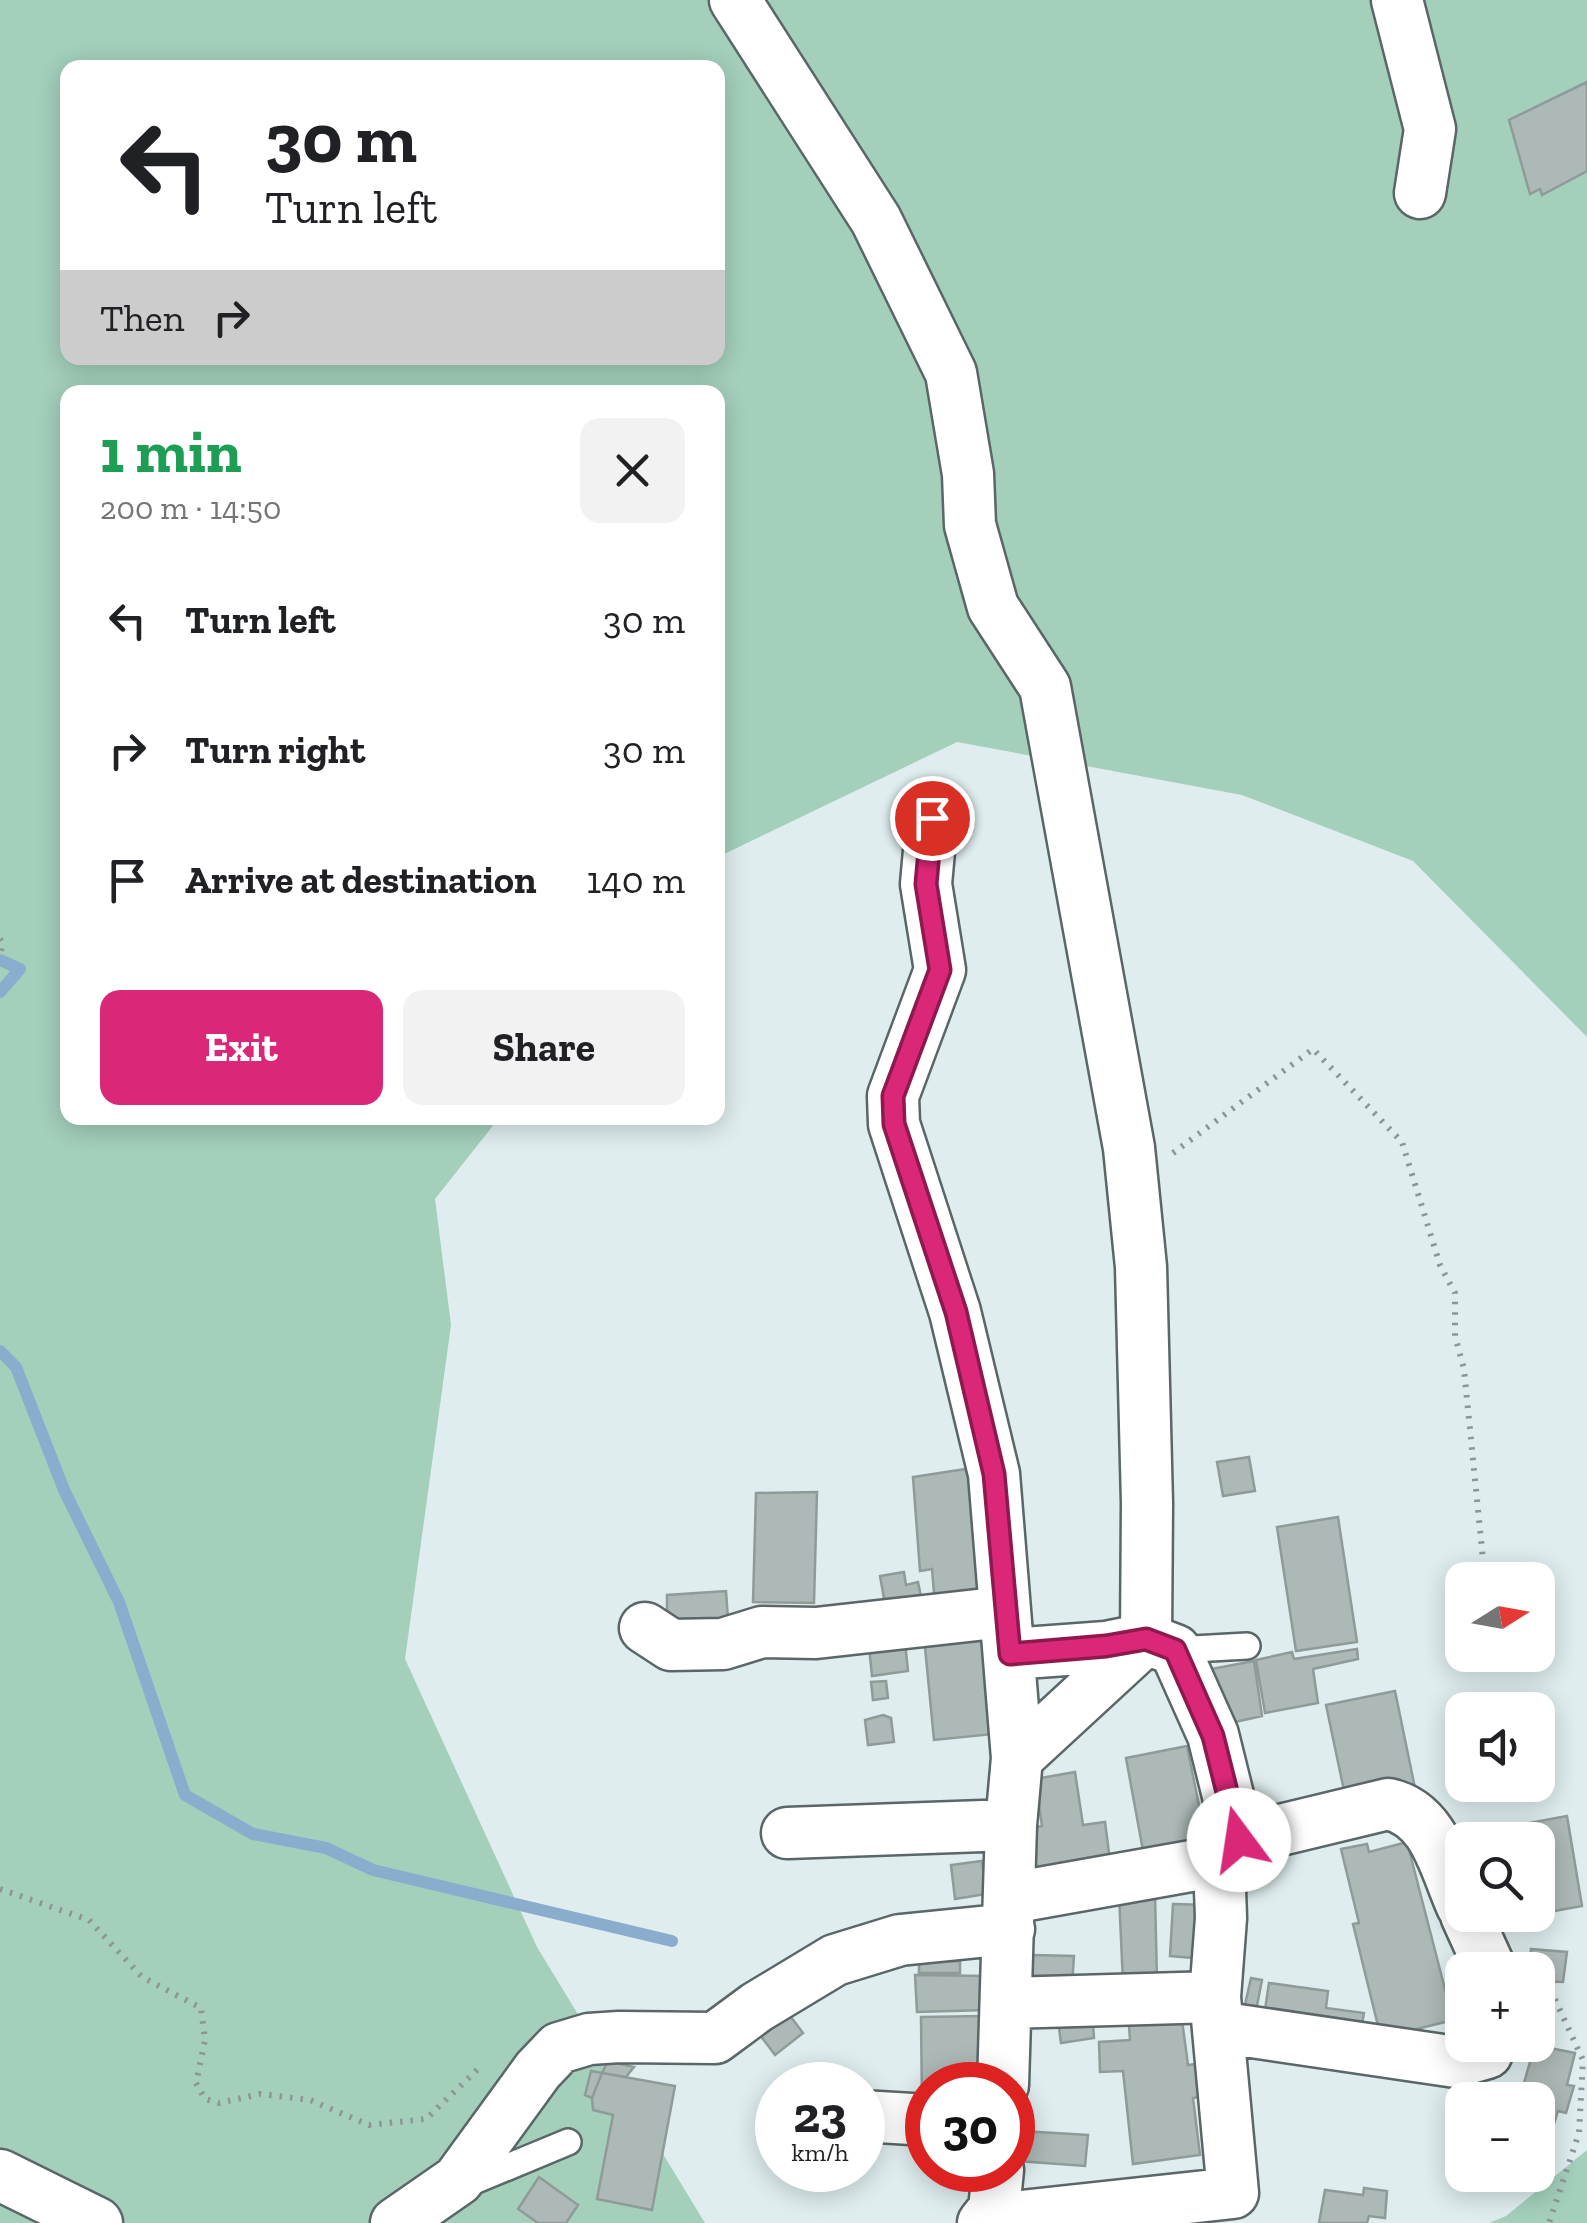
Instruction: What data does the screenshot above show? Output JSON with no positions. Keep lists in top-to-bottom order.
{
  "north": "right",
  "page": {
    "turn": ["30 m", "Turn left"],
    "then": "Then",
    "heading": ["1 min", "200 m · 14:50"],
    "list": [
      {
        "name": "Turn left",
        "value": "30 m"
      },
      {
        "name": "Turn right",
        "value": "30 m"
      },
      {
        "name": "Arrive at destination",
        "value": "140 m"
      }
    ],
    "buttons": ["Exit", "Share"],
    "map_buttons": ["+", "−"],
    "speed": "23 km/h",
    "limit": "30"
  }
}
